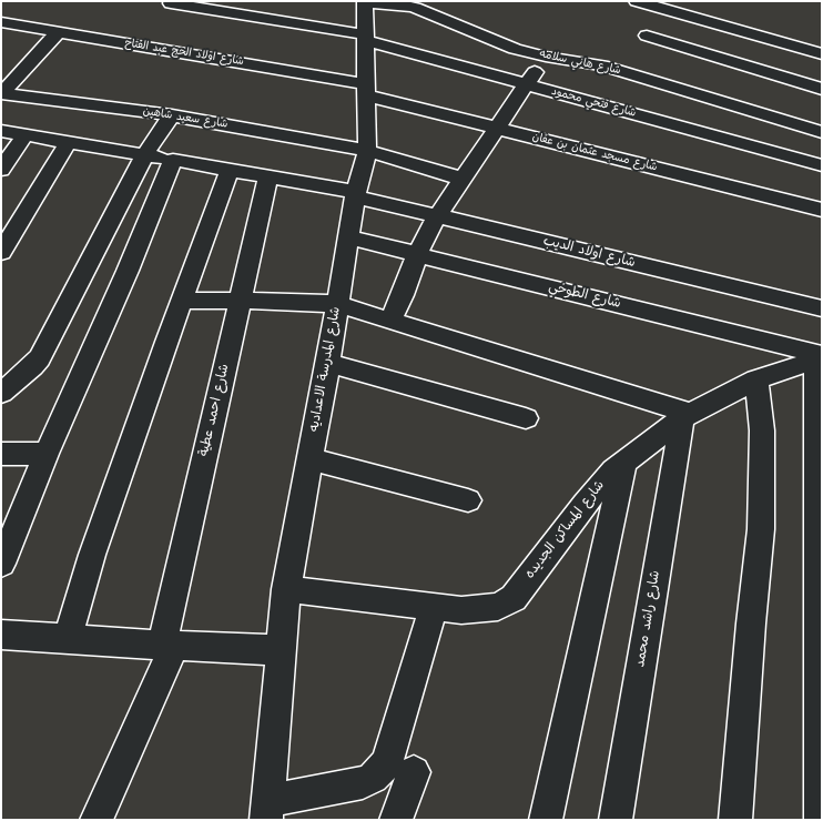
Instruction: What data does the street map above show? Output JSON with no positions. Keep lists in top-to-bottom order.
{
  "streets": {
    "street": [
      "شارع اولاد الحج عبد الفتاح",
      "شارع هاني سلامه",
      "شارع فتحي محمود",
      "شارع سعيد شاهين",
      "شارع مسجد عثمان بن عفان",
      "شارع اولاد الديب",
      "شارع الطوخي",
      "شارع المدرسة الاعداديه",
      "شارع احمد عطية",
      "شارع المساكن الجديده",
      "شارع راشد محمد"
    ]
  },
  "crossings": [
    ["شارع اولاد الحج عبد الفتاح", "شارع مسجد عثمان بن عفان"],
    ["شارع اولاد الحج عبد الفتاح", "شارع المدرسة الاعداديه"],
    ["شارع هاني سلامه", "شارع المدرسة الاعداديه"],
    ["شارع فتحي محمود", "شارع المدرسة الاعداديه"],
    ["شارع سعيد شاهين", "شارع المدرسة الاعداديه"],
    ["شارع مسجد عثمان بن عفان", "شارع المدرسة الاعداديه"],
    ["شارع اولاد الديب", "شارع المدرسة الاعداديه"],
    ["شارع اولاد الديب", "شارع احمد عطية"],
    ["شارع الطوخي", "شارع المدرسة الاعداديه"],
    ["شارع الطوخي", "شارع المساكن الجديده"],
    ["شارع المدرسة الاعداديه", "شارع المساكن الجديده"],
    ["شارع المساكن الجديده", "شارع راشد محمد"]
  ]
}
